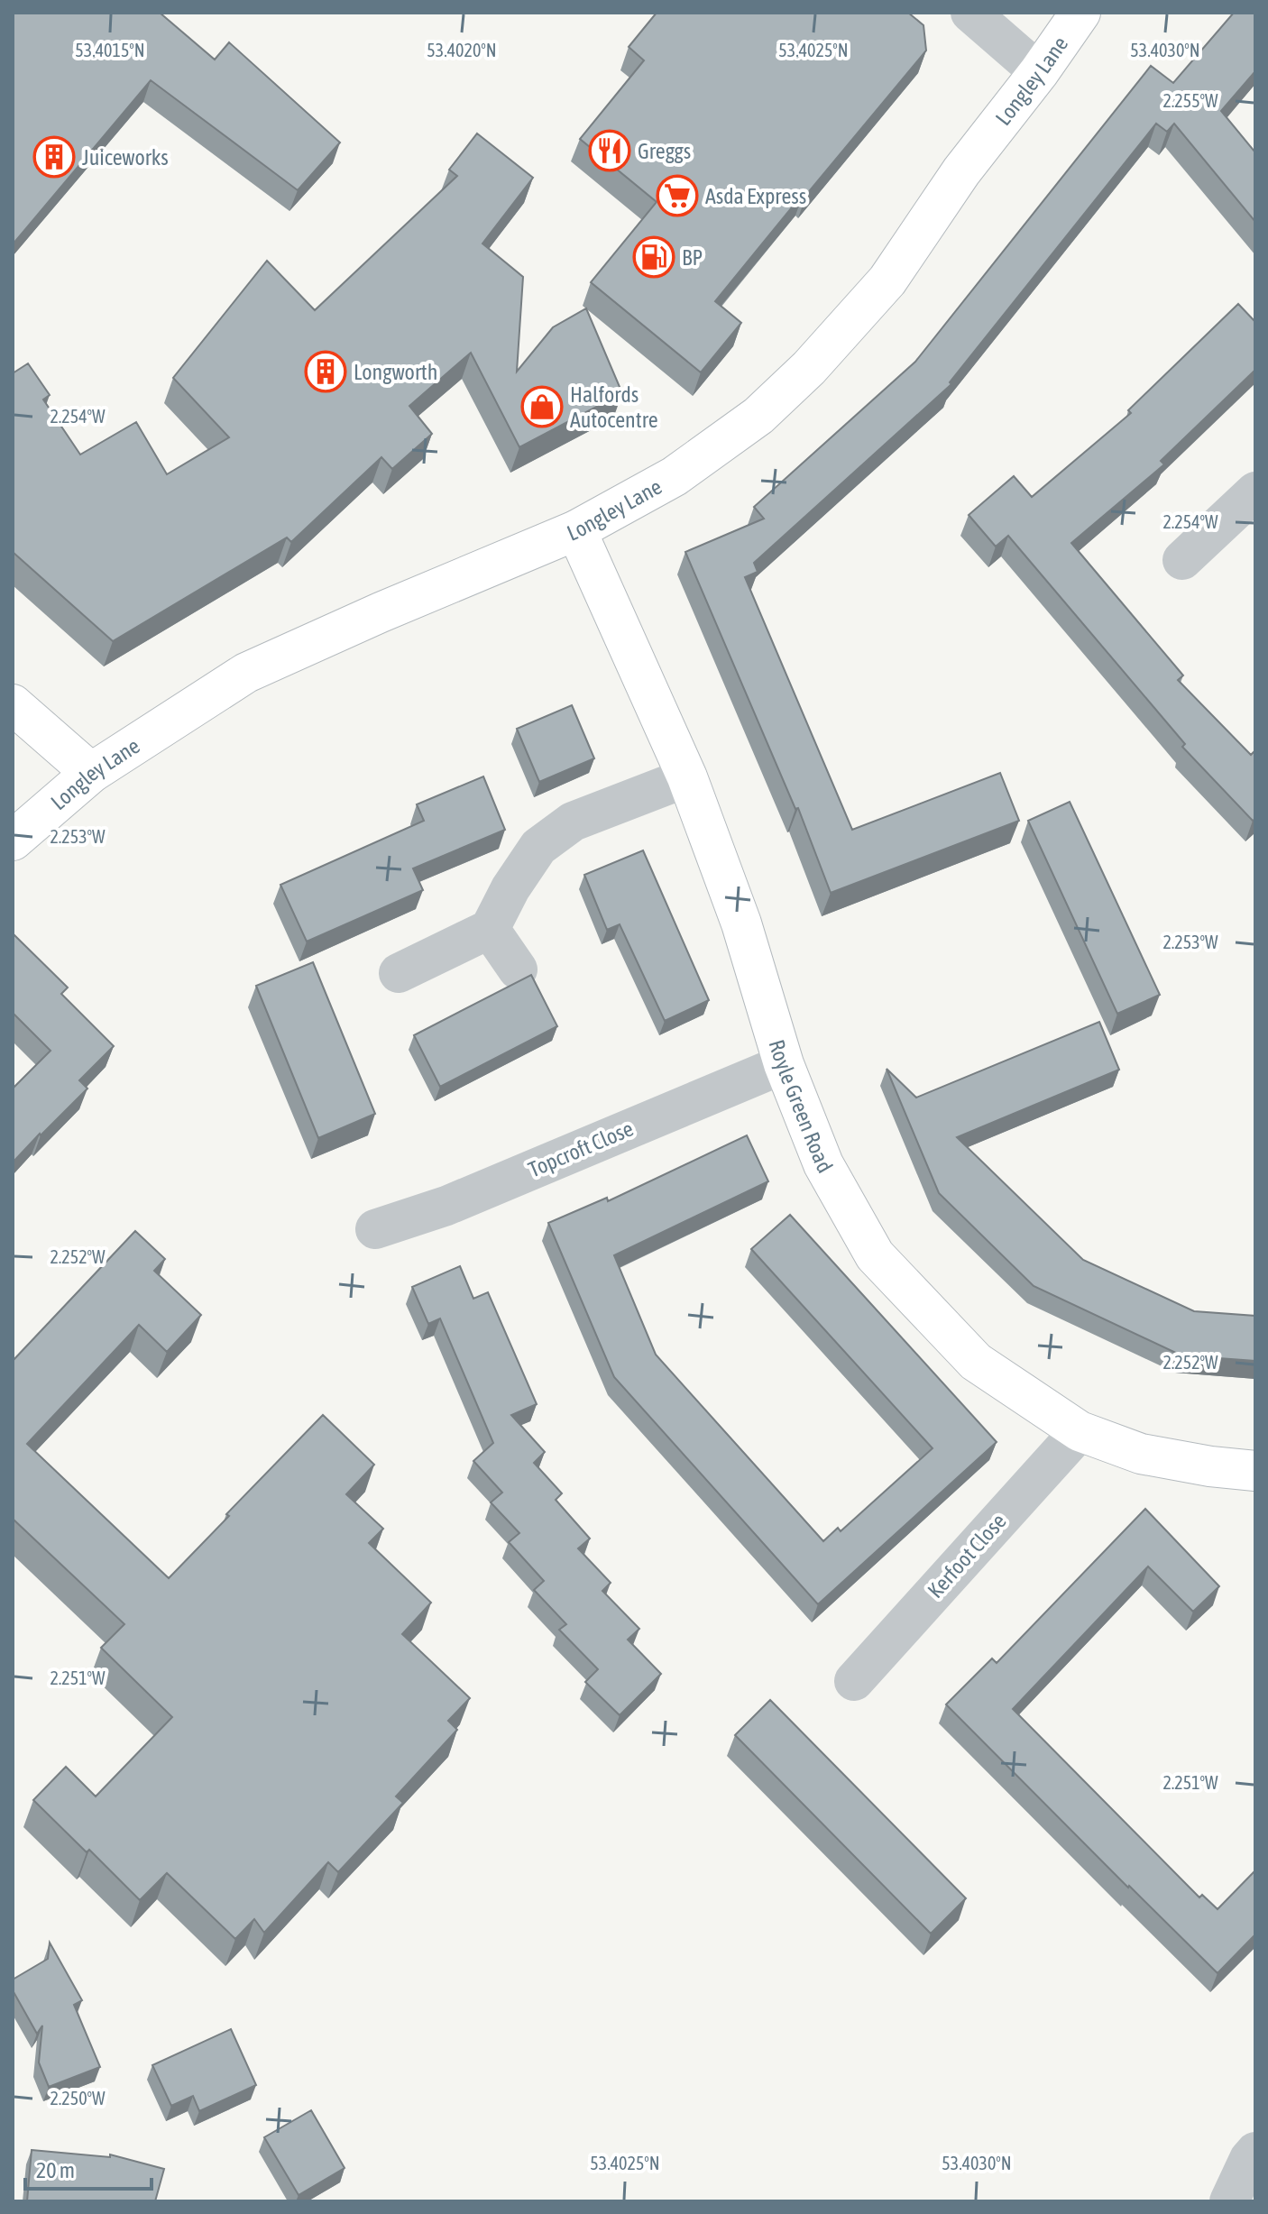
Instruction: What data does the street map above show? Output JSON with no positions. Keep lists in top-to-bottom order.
{
  "streets": {
    "main road": ["Longley Lane", "Royle Green Road"],
    "street": ["Topcroft Close", "Kerfoot Close"]
  },
  "crossings": [
    ["Longley Lane", "Royle Green Road"],
    ["Royle Green Road", "Topcroft Close"],
    ["Royle Green Road", "Kerfoot Close"]
  ],
  "places": {
    "restaurant": ["Greggs"],
    "building": ["Juiceworks", "Longworth"],
    "supermarket": ["Asda Express"],
    "fuel station": ["BP"],
    "shop": ["Halfords Autocentre"]
  },
  "scale_bar": "20 m",
  "coordinates": [
    "53.4015°N",
    "53.4020°N",
    "53.4025°N",
    "53.4030°N",
    "2.255°W",
    "2.254°W",
    "2.253°W",
    "2.252°W",
    "2.251°W",
    "2.250°W"
  ]
}
